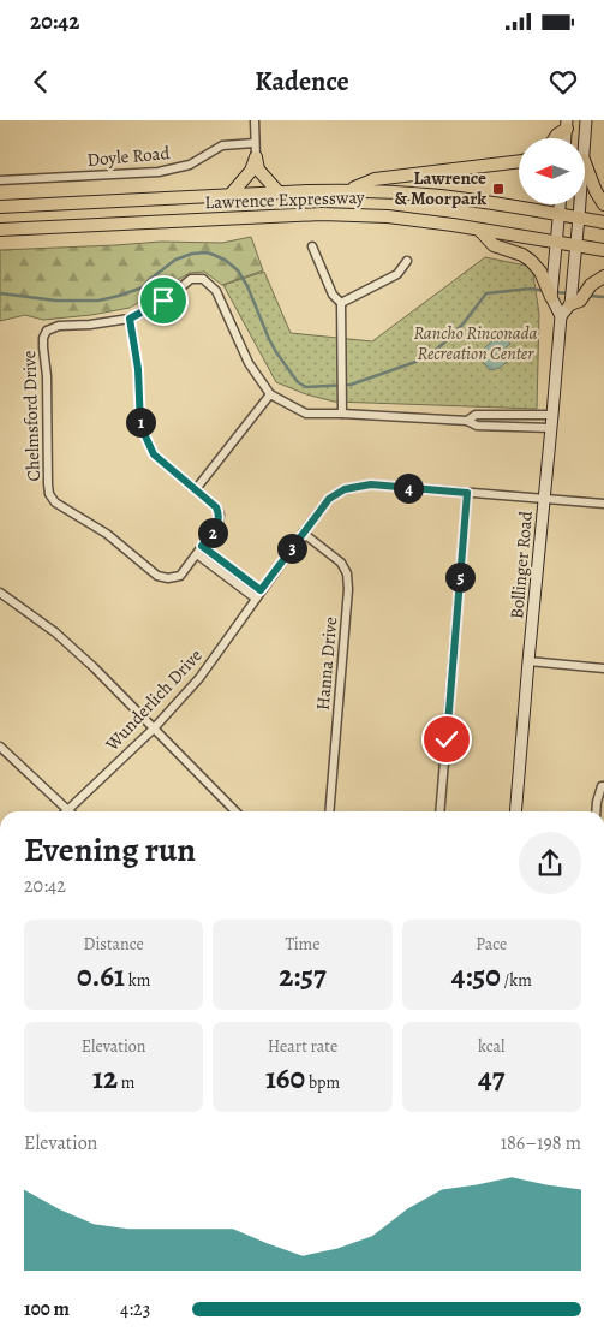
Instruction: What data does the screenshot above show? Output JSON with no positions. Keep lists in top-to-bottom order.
{
  "streets": {
    "highway": ["Lawrence Expressway"],
    "main road": ["Bollinger Road"],
    "street": [
      "Doyle Road",
      "Chelmsford Drive",
      "Hanna Drive",
      "Wunderlich Drive"
    ]
  },
  "crossings": [
    ["Chelmsford Drive", "Bollinger Road"],
    ["Bollinger Road", "Wunderlich Drive"],
    ["Hanna Drive", "Wunderlich Drive"]
  ],
  "parks": ["Rancho Rinconada Recreation Center"],
  "places": {
    "transit": ["Lawrence & Moorpark"]
  },
  "north": "left",
  "page": {
    "status": "20:42",
    "header": "Kadence",
    "pins": [
      "1",
      "4",
      "2",
      "3",
      "5"
    ],
    "heading": ["Evening run", "20:42"],
    "stats": [
      ["Distance", "0.61 km"],
      ["Time", "2:57"],
      ["Pace", "4:50 /km"],
      ["Elevation", "12 m"],
      ["Heart rate", "160 bpm"],
      ["kcal", "47"]
    ],
    "chart": ["Elevation", "186–198 m"],
    "list": [
      {
        "name": "100 m",
        "note": "4:23"
      }
    ]
  }
}
